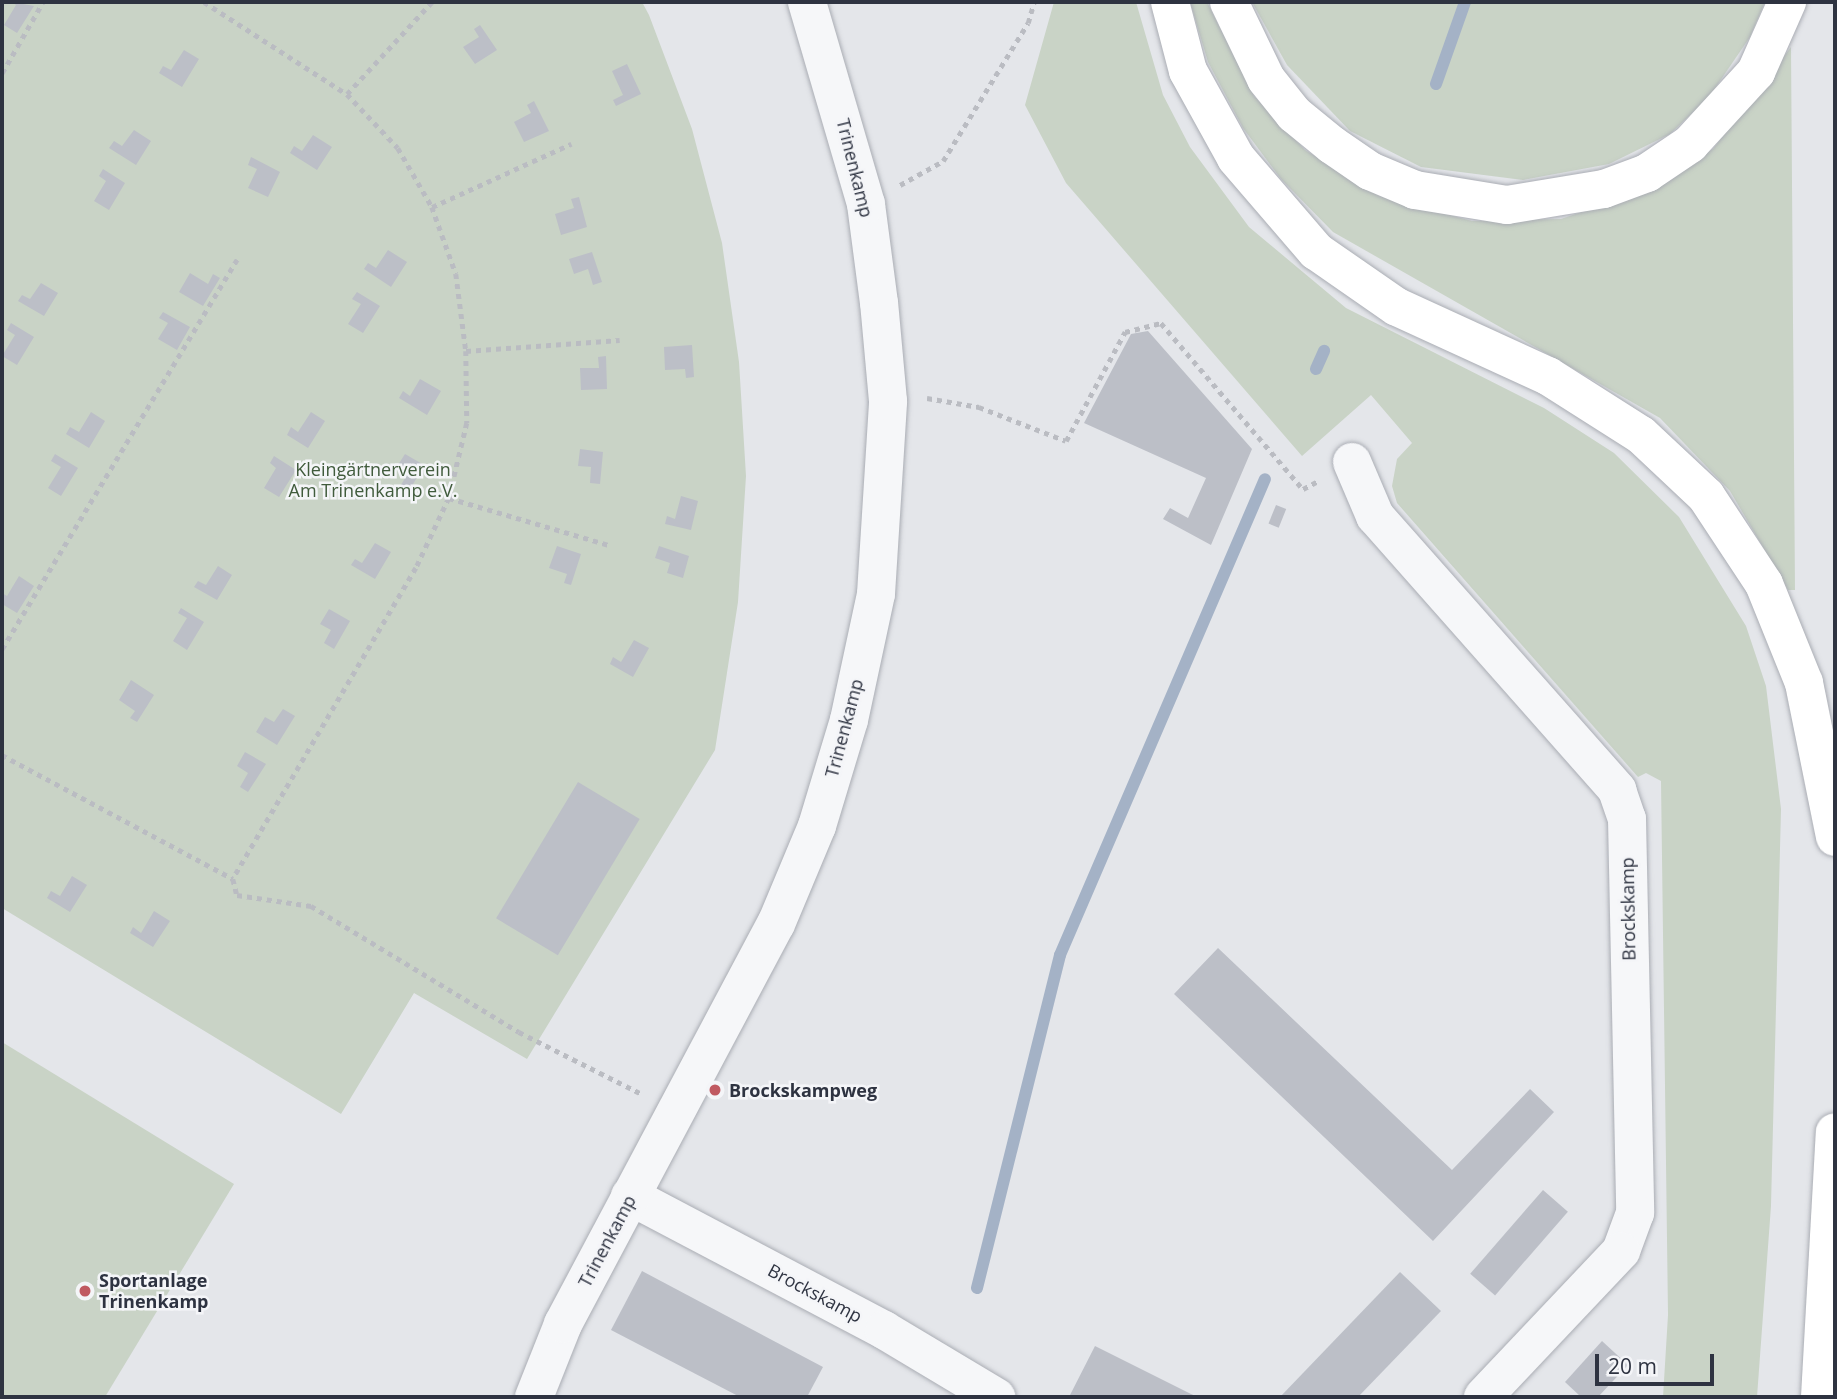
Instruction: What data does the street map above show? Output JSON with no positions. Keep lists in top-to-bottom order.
{
  "streets": {
    "street": ["Trinenkamp", "Brockskamp"]
  },
  "crossings": [
    ["Trinenkamp", "Brockskamp"]
  ],
  "parks": ["Kleingärtnerverein Am Trinenkamp e.V."],
  "places": ["Brockskampweg", "Sportanlage Trinenkamp"],
  "scale_bar": "20 m"
}
